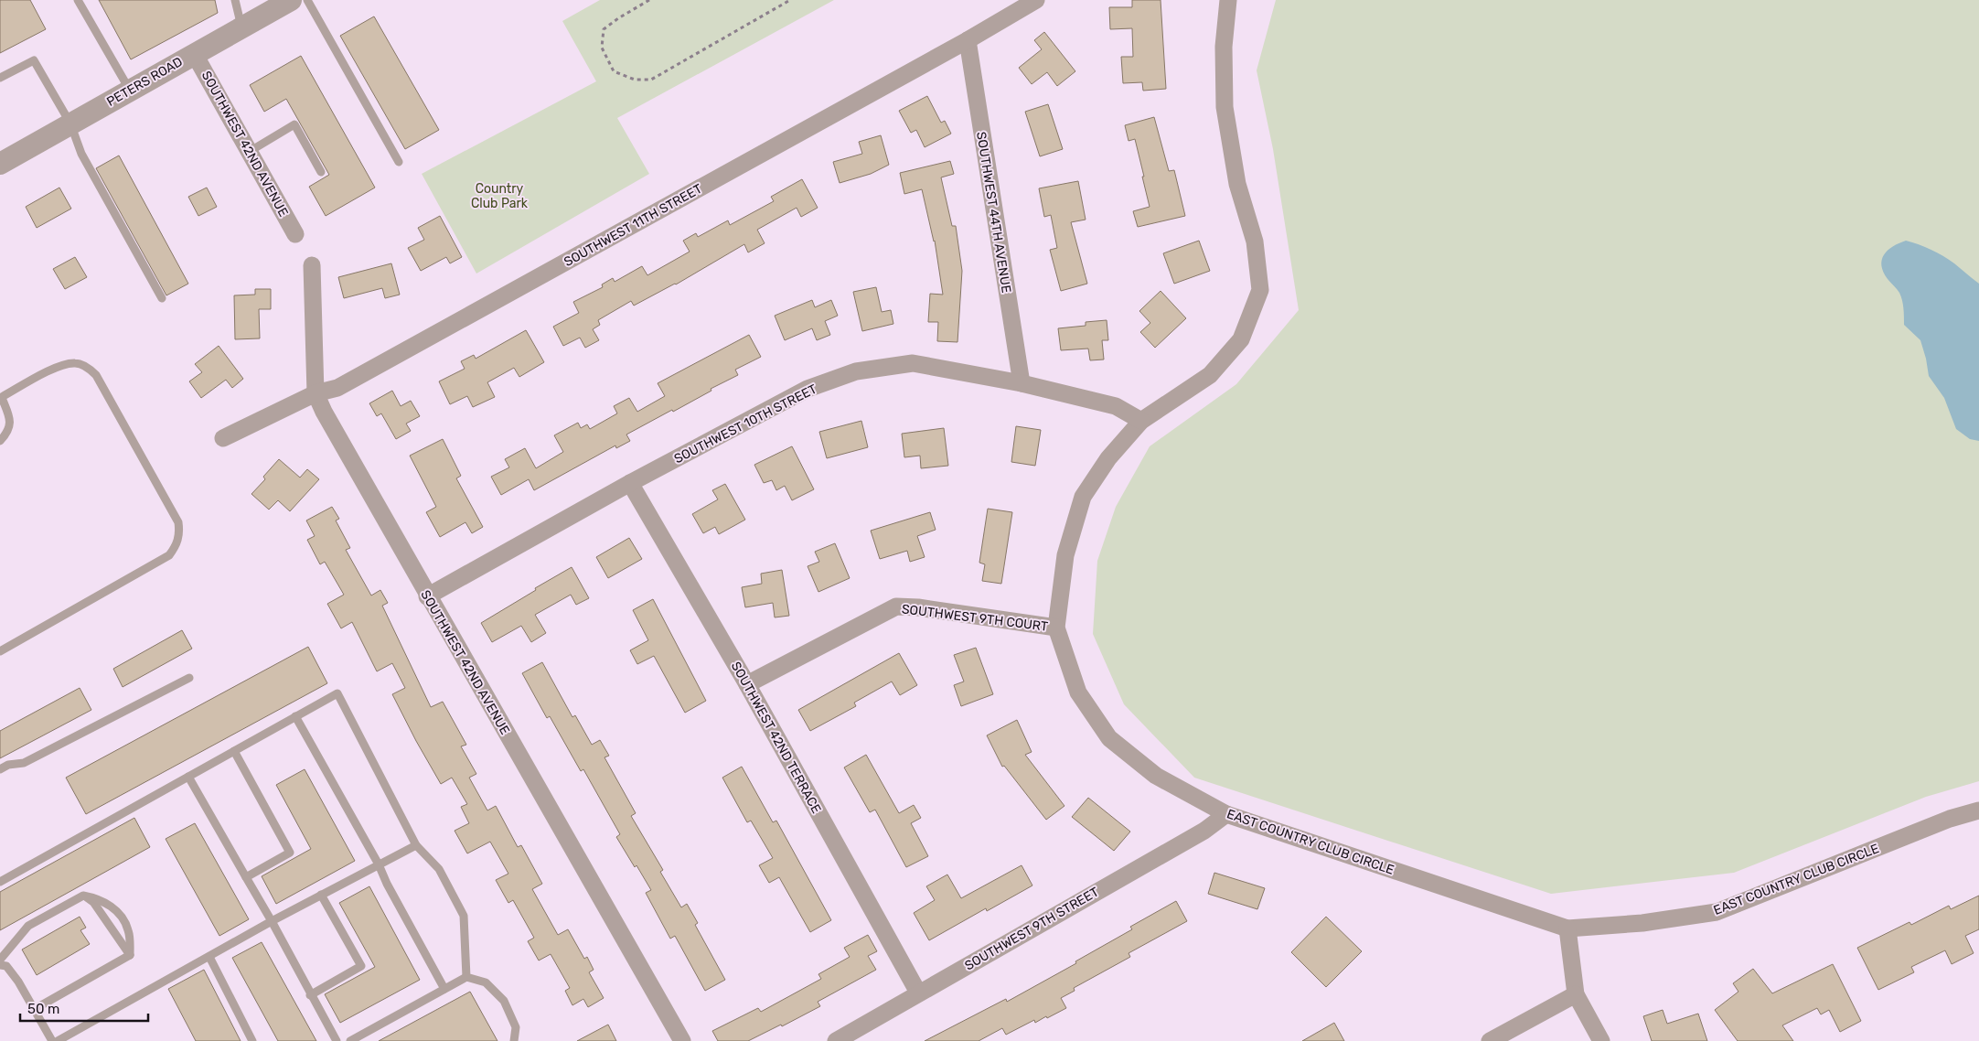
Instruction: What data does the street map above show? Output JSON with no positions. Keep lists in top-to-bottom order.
{
  "streets": {
    "street": [
      "PETERS ROAD",
      "SOUTHWEST 42ND AVENUE",
      "SOUTHWEST 44TH AVENUE",
      "SOUTHWEST 11TH STREET",
      "SOUTHWEST 10TH STREET",
      "SOUTHWEST 9TH COURT",
      "SOUTHWEST 42ND TERRACE",
      "EAST COUNTRY CLUB CIRCLE",
      "SOUTHWEST 9TH STREET"
    ]
  },
  "crossings": [
    ["PETERS ROAD", "SOUTHWEST 42ND AVENUE"],
    ["SOUTHWEST 42ND AVENUE", "SOUTHWEST 11TH STREET"],
    ["SOUTHWEST 42ND AVENUE", "SOUTHWEST 10TH STREET"],
    ["SOUTHWEST 44TH AVENUE", "SOUTHWEST 11TH STREET"],
    ["SOUTHWEST 44TH AVENUE", "SOUTHWEST 10TH STREET"],
    ["SOUTHWEST 10TH STREET", "SOUTHWEST 42ND TERRACE"],
    ["SOUTHWEST 10TH STREET", "EAST COUNTRY CLUB CIRCLE"],
    ["SOUTHWEST 9TH COURT", "SOUTHWEST 42ND TERRACE"],
    ["SOUTHWEST 9TH COURT", "EAST COUNTRY CLUB CIRCLE"],
    ["SOUTHWEST 42ND TERRACE", "SOUTHWEST 9TH STREET"],
    ["EAST COUNTRY CLUB CIRCLE", "SOUTHWEST 9TH STREET"]
  ],
  "parks": ["Country Club Park"],
  "scale_bar": "50 m"
}
